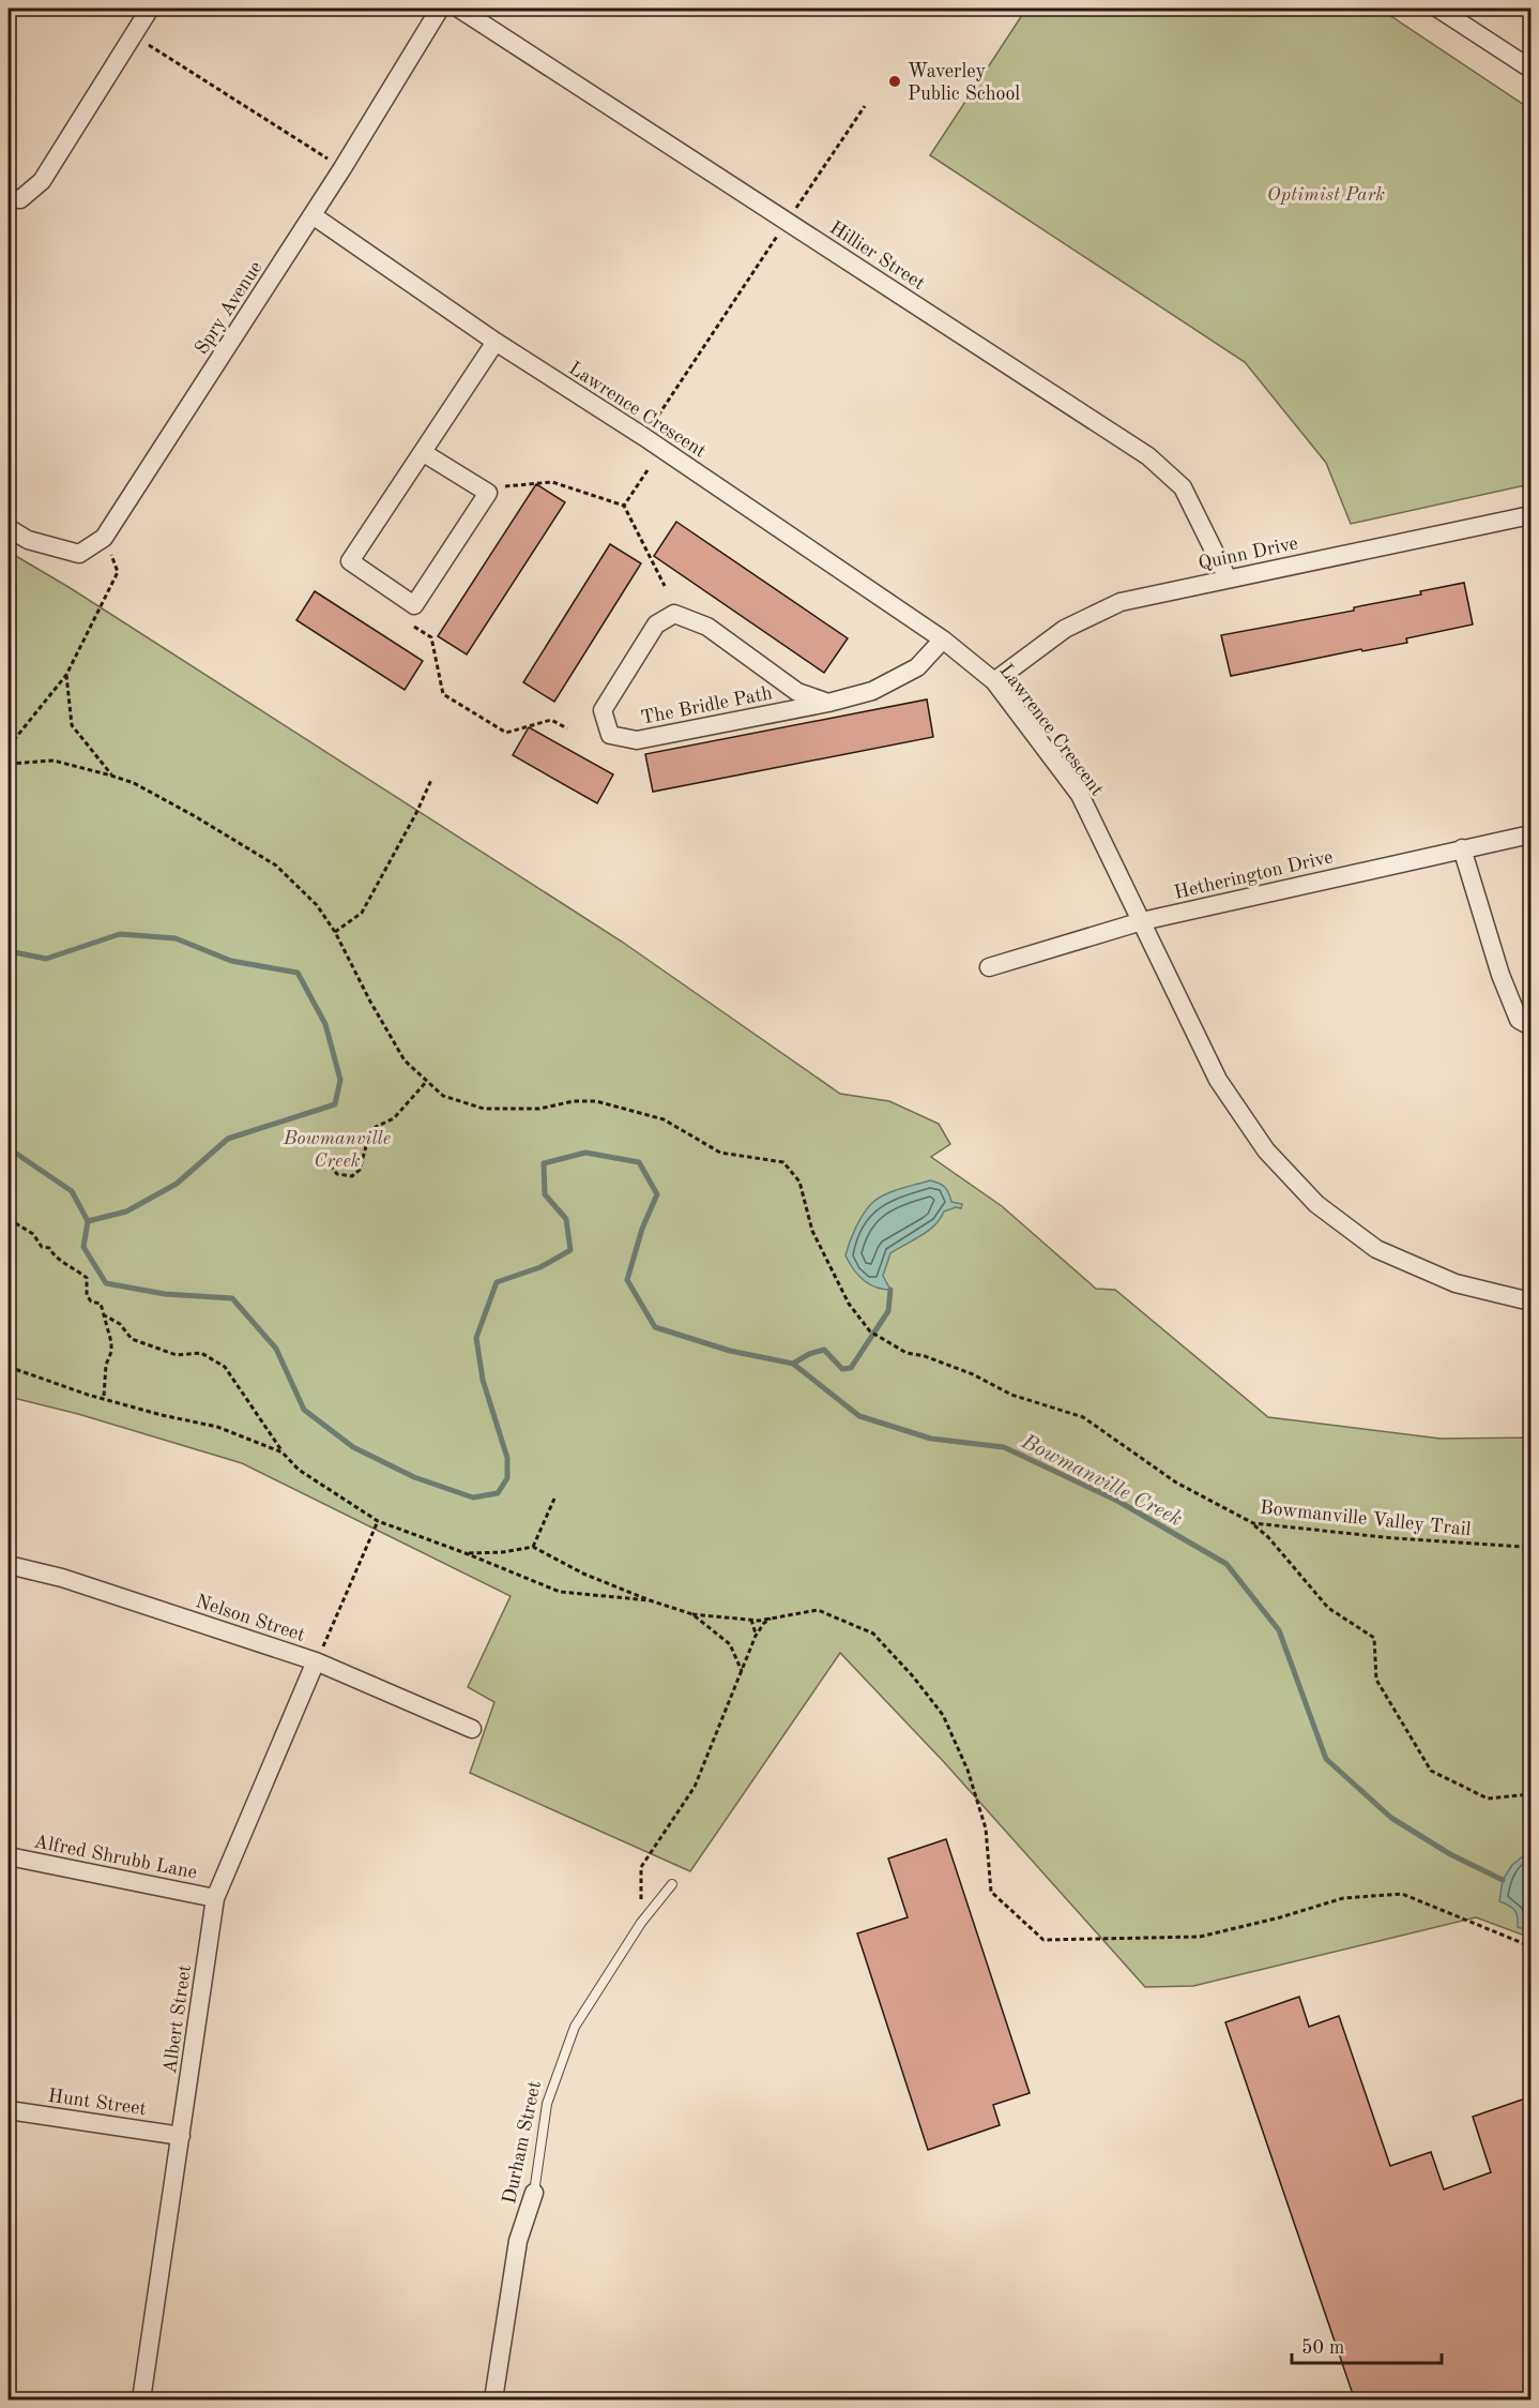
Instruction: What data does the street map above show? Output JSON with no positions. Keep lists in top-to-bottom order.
{
  "streets": {
    "street": [
      "Hillier Street",
      "Spry Avenue",
      "Lawrence Crescent",
      "Quinn Drive",
      "The Bridle Path",
      "Hetherington Drive",
      "Nelson Street",
      "Alfred Shrubb Lane",
      "Albert Street",
      "Hunt Street",
      "Durham Street"
    ],
    "path": ["Bowmanville Valley Trail"]
  },
  "crossings": [
    ["Hillier Street", "Quinn Drive"],
    ["Spry Avenue", "Lawrence Crescent"],
    ["Lawrence Crescent", "Quinn Drive"],
    ["Lawrence Crescent", "The Bridle Path"],
    ["Lawrence Crescent", "Hetherington Drive"],
    ["Nelson Street", "Albert Street"],
    ["Alfred Shrubb Lane", "Albert Street"],
    ["Albert Street", "Hunt Street"]
  ],
  "water": ["Bowmanville Creek"],
  "parks": ["Optimist Park", "Bowmanville Creek"],
  "places": ["Waverley Public School"],
  "scale_bar": "50 m"
}
